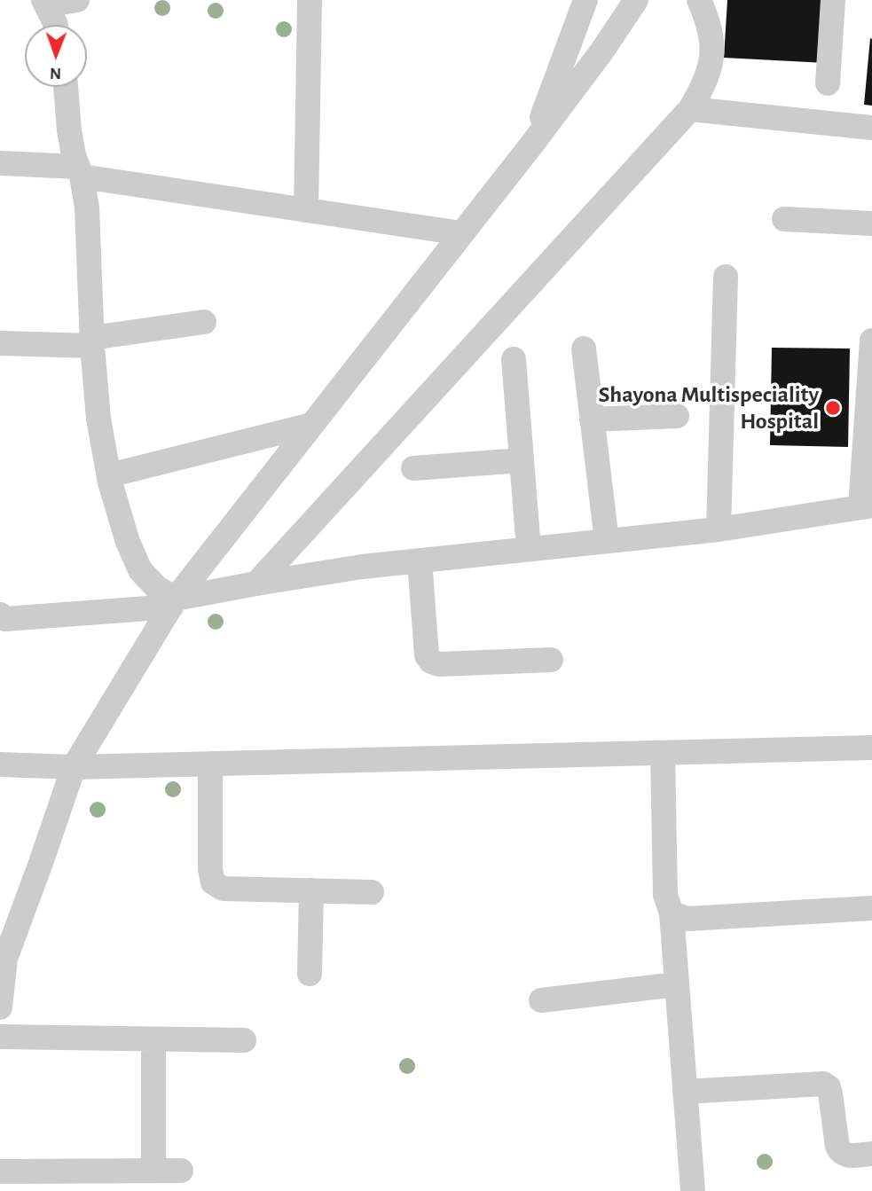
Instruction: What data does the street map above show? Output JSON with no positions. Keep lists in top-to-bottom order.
{
  "places": ["Shayona Multispeciality Hospital"],
  "north": "bottom"
}
